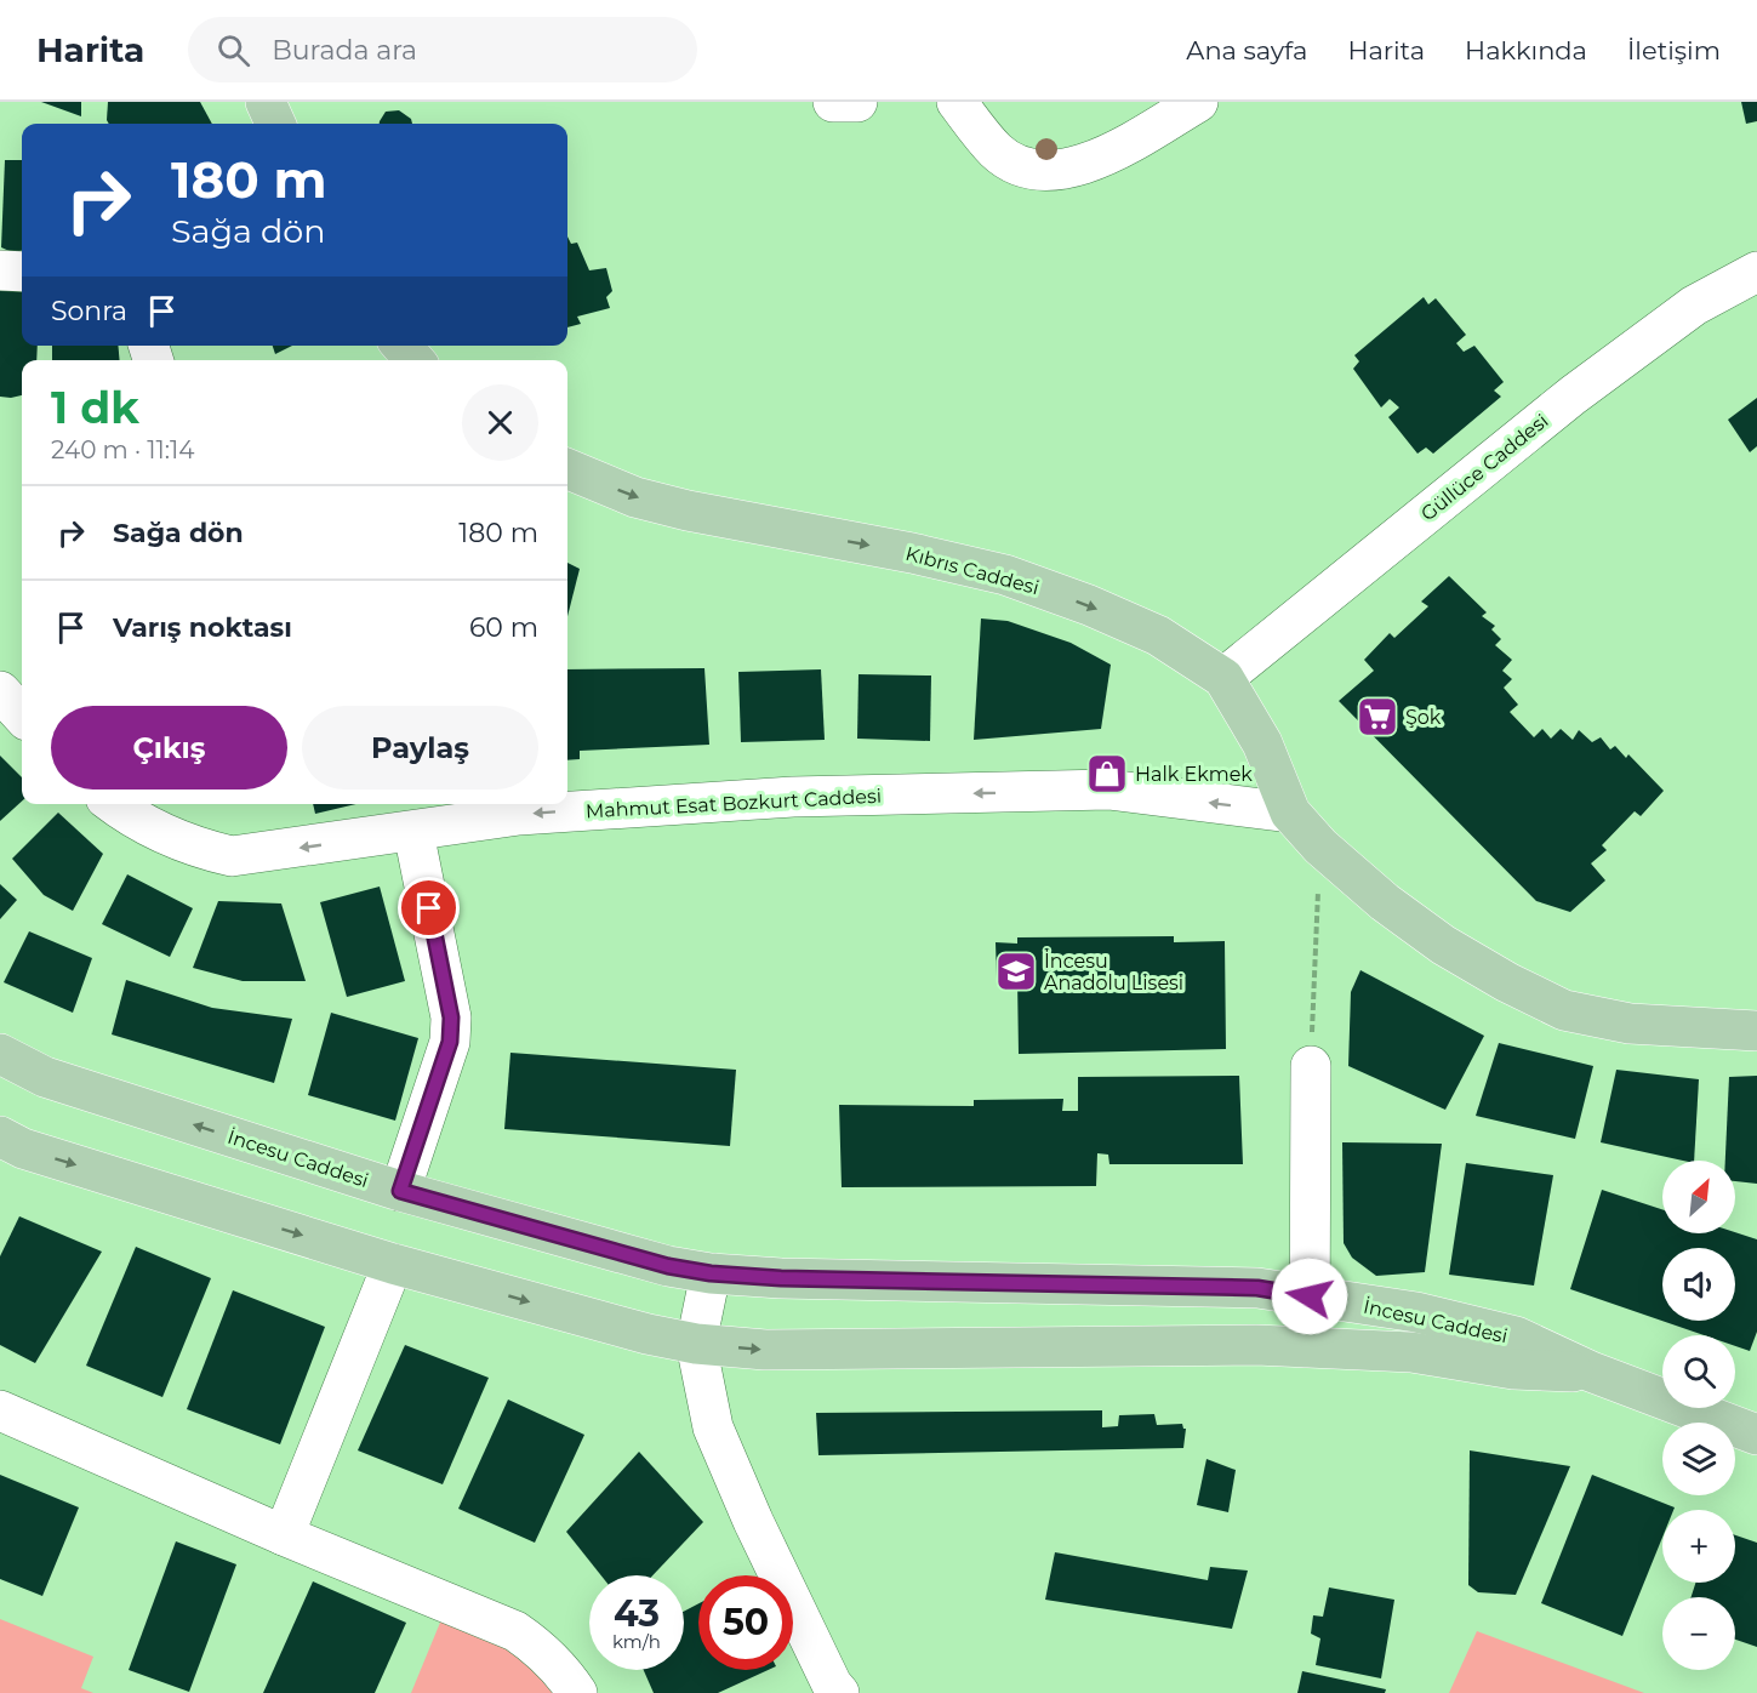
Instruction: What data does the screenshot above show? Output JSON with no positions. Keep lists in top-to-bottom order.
{
  "streets": {
    "main road": ["Kıbrıs Caddesi", "İncesu Caddesi"],
    "street": ["Güllüce Caddesi", "Mahmut Esat Bozkurt Caddesi"]
  },
  "crossings": [
    ["Güllüce Caddesi", "Kıbrıs Caddesi"],
    ["Kıbrıs Caddesi", "Mahmut Esat Bozkurt Caddesi"]
  ],
  "one_way": ["Kıbrıs Caddesi", "Mahmut Esat Bozkurt Caddesi"],
  "places": {
    "supermarket": ["Şok"],
    "shop": ["Halk Ekmek"],
    "school or university": ["İncesu Anadolu Lisesi"]
  },
  "north": "top right",
  "page": {
    "header": "Harita",
    "search": "Burada ara",
    "nav": [
      "Ana sayfa",
      "Harita",
      "Hakkında",
      "İletişim"
    ],
    "turn": ["180 m", "Sağa dön"],
    "then": "Sonra",
    "heading": ["1 dk", "240 m · 11:14"],
    "list": [
      {
        "name": "Sağa dön",
        "value": "180 m"
      },
      {
        "name": "Varış noktası",
        "value": "60 m"
      }
    ],
    "buttons": ["Çıkış", "Paylaş"],
    "map_buttons": ["+", "−"],
    "speed": "43 km/h",
    "limit": "50"
  }
}
